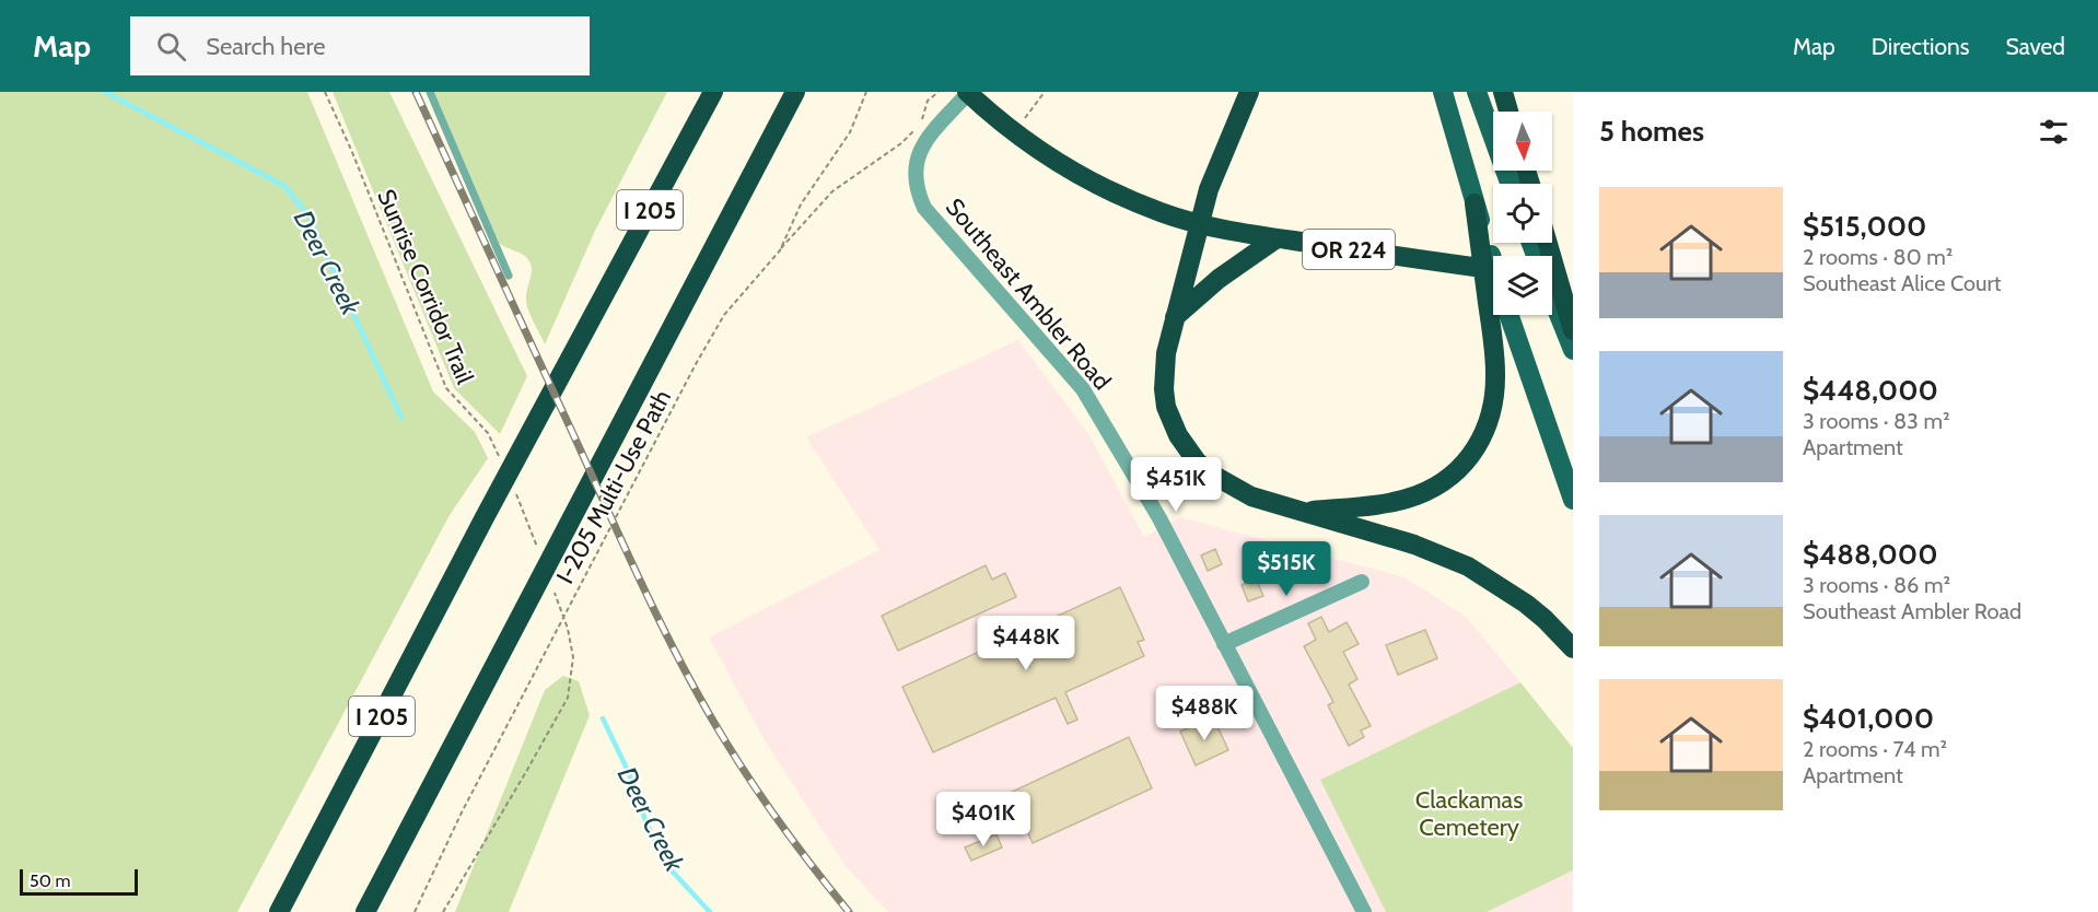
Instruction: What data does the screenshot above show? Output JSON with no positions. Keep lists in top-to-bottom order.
{
  "streets": {
    "highway": ["I 205", "OR 224"],
    "street": ["Southeast Ambler Road"],
    "path": ["Sunrise Corridor Trail", "I-205 Multi-Use Path"]
  },
  "crossings": [
    ["OR 224", "Southeast Ambler Road"]
  ],
  "water": ["Deer Creek"],
  "parks": ["Clackamas Cemetery"],
  "scale_bar": "50 m",
  "north": "bottom",
  "page": {
    "header": "Map",
    "search": "Search here",
    "nav": ["Map", "Directions", "Saved"],
    "heading": "5 homes",
    "list": [
      {
        "name": "$515,000",
        "note": "2 rooms · 80 m² · Southeast Alice Court"
      },
      {
        "name": "$448,000",
        "note": "3 rooms · 83 m² · Apartment"
      },
      {
        "name": "$488,000",
        "note": "3 rooms · 86 m² · Southeast Ambler Road"
      },
      {
        "name": "$401,000",
        "note": "2 rooms · 74 m² · Apartment"
      }
    ],
    "price": [
      "$451K",
      "$515K",
      "$448K",
      "$488K",
      "$401K"
    ],
    "scale": "50 m"
  }
}
